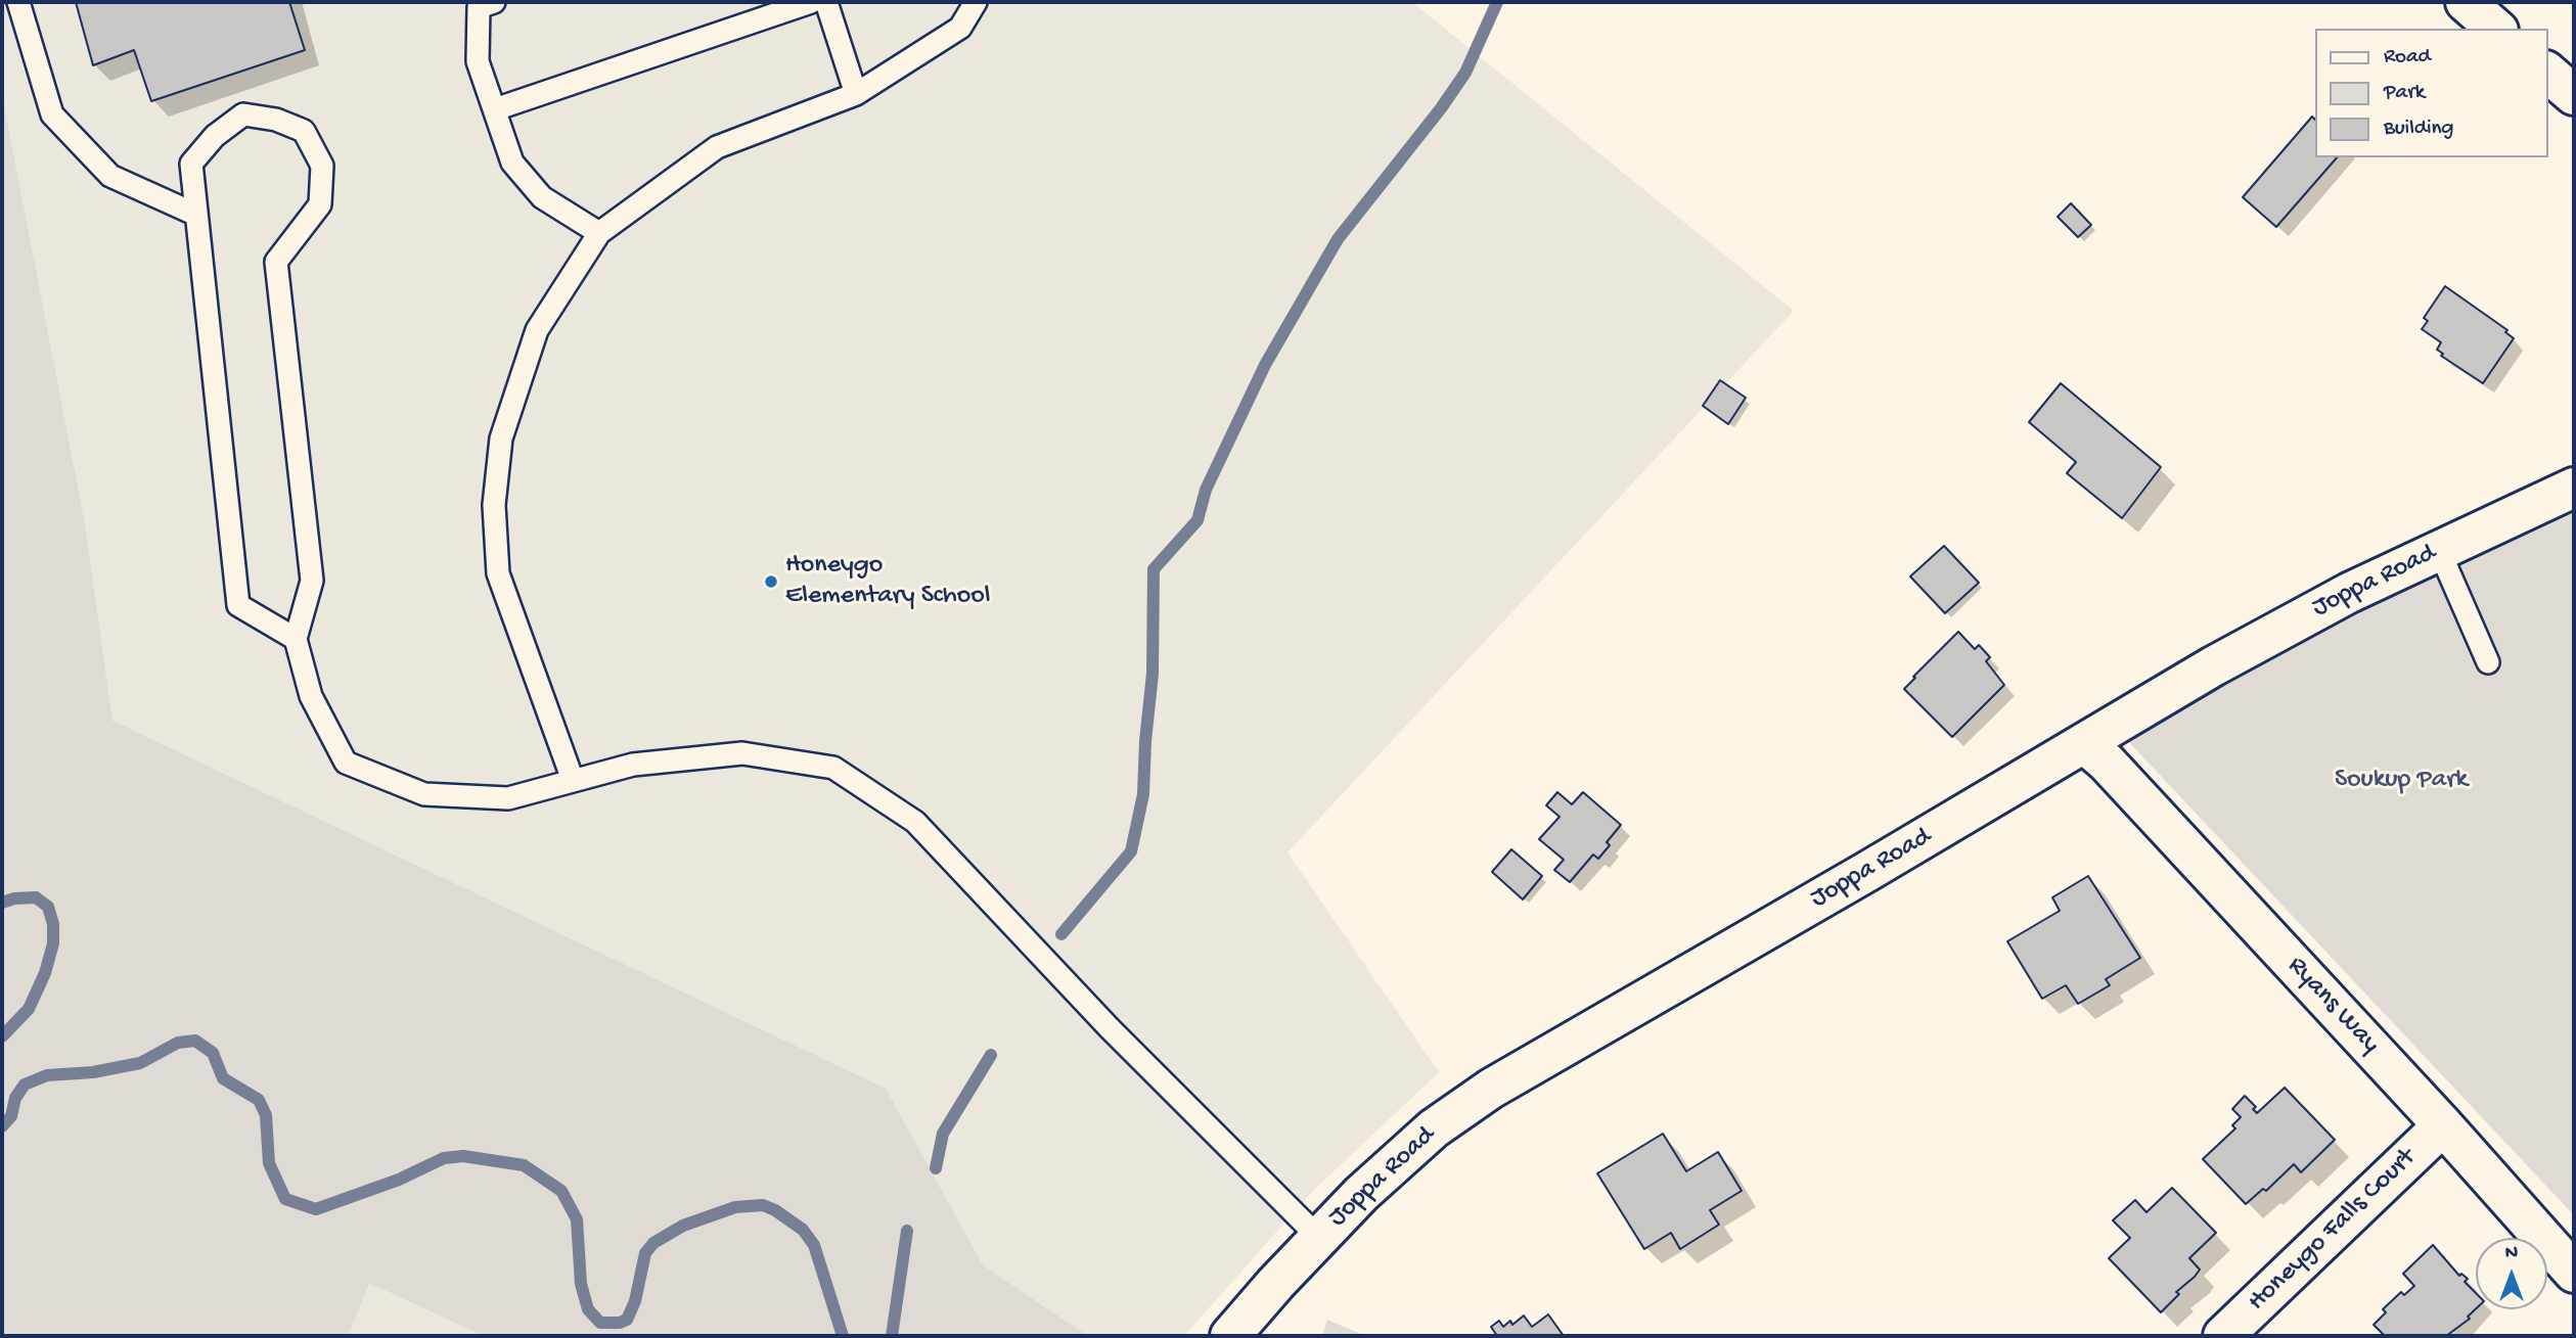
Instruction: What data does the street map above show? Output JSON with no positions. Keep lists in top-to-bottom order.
{
  "streets": {
    "street": ["Joppa Road", "Ryans Way", "Honeygo Falls Court"]
  },
  "crossings": [
    ["Joppa Road", "Ryans Way"],
    ["Ryans Way", "Honeygo Falls Court"]
  ],
  "parks": ["Soukup Park"],
  "places": ["Honeygo Elementary School"],
  "legend": ["Road", "Park", "Building"],
  "north": "top"
}
